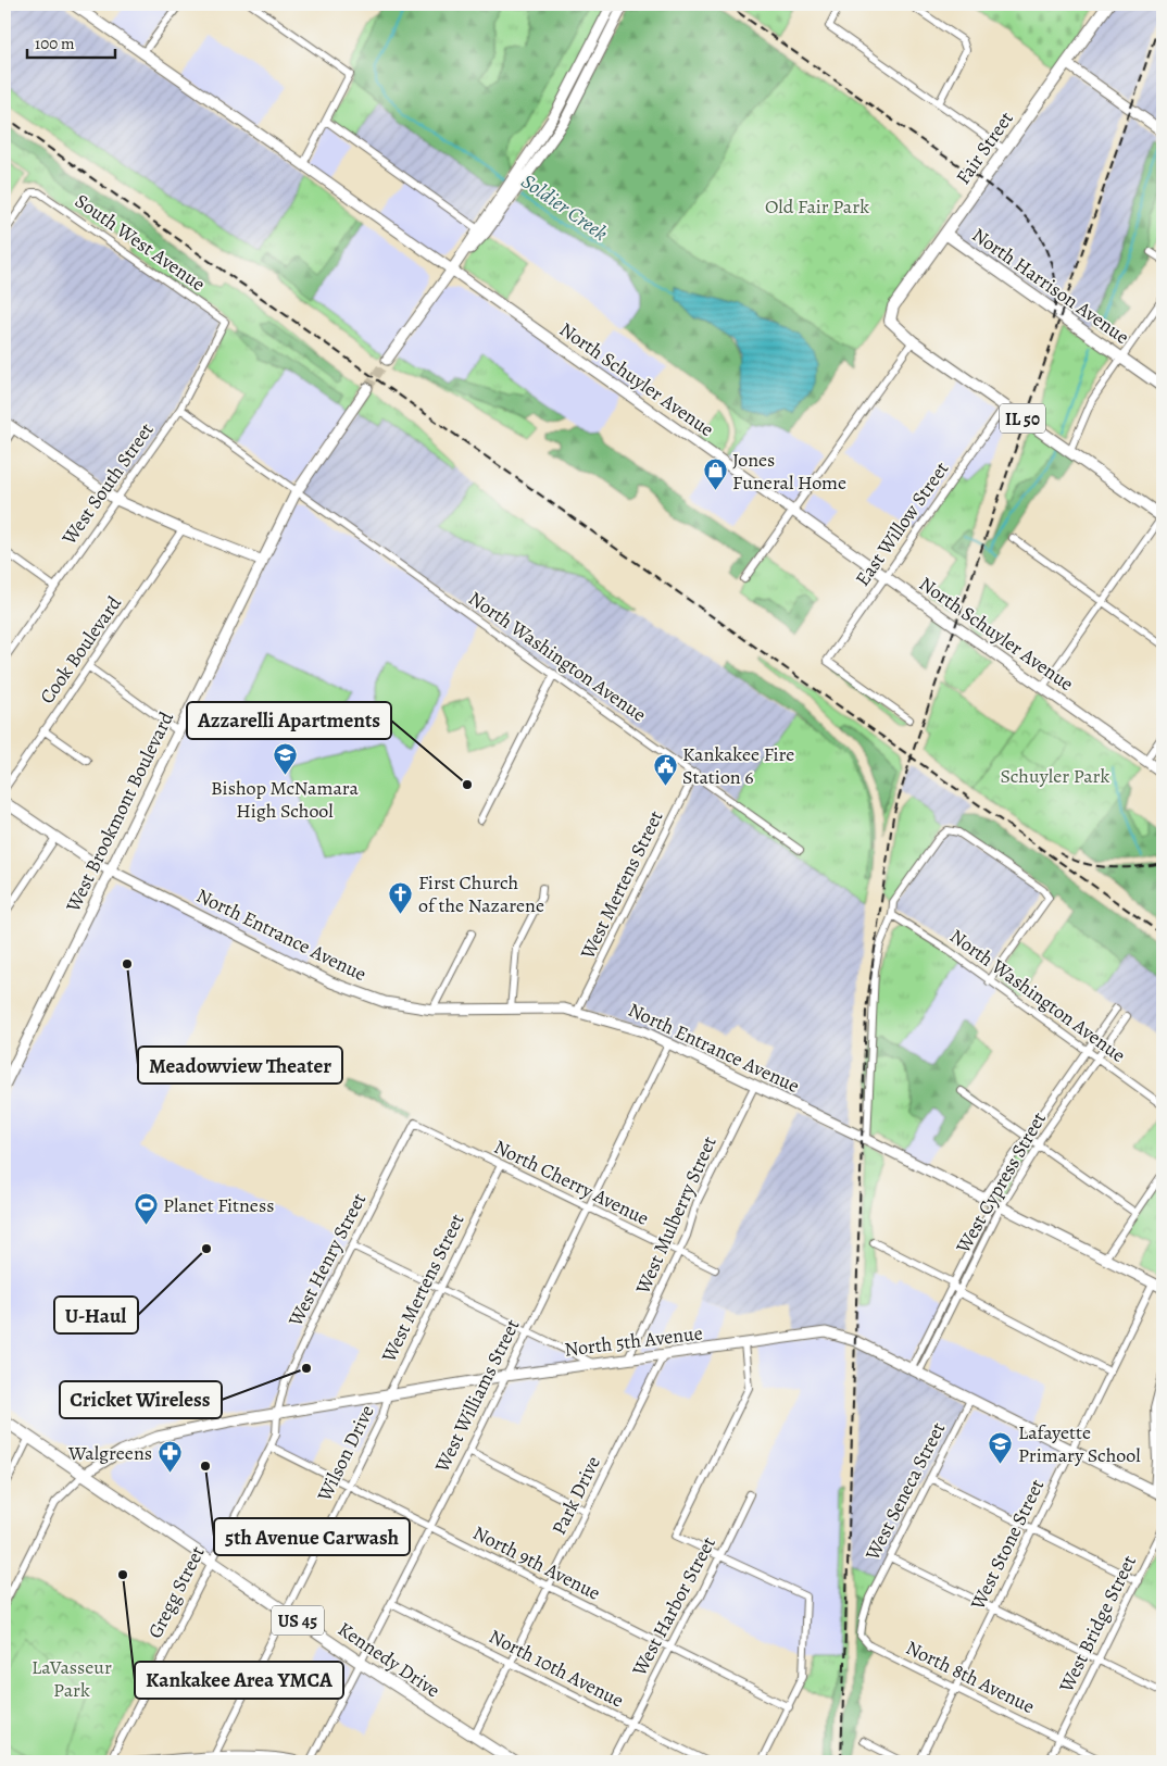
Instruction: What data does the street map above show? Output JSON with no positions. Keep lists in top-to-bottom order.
{
  "streets": {
    "main road": [
      "Fair Street",
      "North Harrison Avenue",
      "North Schuyler Avenue",
      "IL 50",
      "West Brookmont Boulevard",
      "North Entrance Avenue",
      "North 5th Avenue",
      "US 45",
      "Kennedy Drive"
    ],
    "street": [
      "South West Avenue",
      "West South Street",
      "East Willow Street",
      "Cook Boulevard",
      "North Washington Avenue",
      "West Mertens Street",
      "North Cherry Avenue",
      "West Cypress Street",
      "West Mulberry Street",
      "West Henry Street",
      "West Williams Street",
      "Wilson Drive",
      "West Seneca Street",
      "Park Drive",
      "West Stone Street",
      "North 9th Avenue",
      "Gregg Street",
      "West Harbor Street",
      "West Bridge Street",
      "North 10th Avenue",
      "North 8th Avenue"
    ]
  },
  "crossings": [
    ["Fair Street", "North Harrison Avenue"],
    ["Fair Street", "IL 50"],
    ["South West Avenue", "West South Street"],
    ["North Schuyler Avenue", "East Willow Street"],
    ["IL 50", "East Willow Street"],
    ["West South Street", "North Washington Avenue"],
    ["North Washington Avenue", "West Brookmont Boulevard"],
    ["North Washington Avenue", "West Mertens Street"],
    ["North Washington Avenue", "West Cypress Street"],
    ["West Brookmont Boulevard", "North Entrance Avenue"],
    ["West Mertens Street", "North Entrance Avenue"],
    ["West Mertens Street", "North Cherry Avenue"],
    ["West Mertens Street", "North 5th Avenue"],
    ["West Mertens Street", "Wilson Drive"],
    ["North Entrance Avenue", "West Cypress Street"],
    ["North Entrance Avenue", "West Mulberry Street"],
    ["North Entrance Avenue", "West Williams Street"],
    ["North Entrance Avenue", "West Stone Street"],
    ["North Cherry Avenue", "West Mulberry Street"],
    ["North Cherry Avenue", "West Henry Street"],
    ["North Cherry Avenue", "West Williams Street"],
    ["West Cypress Street", "North 5th Avenue"],
    ["West Mulberry Street", "North 5th Avenue"],
    ["West Henry Street", "North 5th Avenue"],
    ["West Henry Street", "Gregg Street"],
    ["North 5th Avenue", "West Williams Street"],
    ["North 5th Avenue", "Wilson Drive"],
    ["North 5th Avenue", "West Seneca Street"],
    ["North 5th Avenue", "Park Drive"],
    ["North 5th Avenue", "West Stone Street"],
    ["North 5th Avenue", "Gregg Street"],
    ["North 5th Avenue", "Kennedy Drive"],
    ["West Williams Street", "North 9th Avenue"],
    ["West Williams Street", "Kennedy Drive"],
    ["West Williams Street", "North 10th Avenue"],
    ["Wilson Drive", "North 9th Avenue"],
    ["Wilson Drive", "Kennedy Drive"],
    ["West Seneca Street", "North 8th Avenue"],
    ["Park Drive", "North 9th Avenue"],
    ["Park Drive", "Kennedy Drive"],
    ["Park Drive", "North 10th Avenue"],
    ["West Stone Street", "North 8th Avenue"],
    ["North 9th Avenue", "Gregg Street"],
    ["North 9th Avenue", "West Harbor Street"],
    ["Gregg Street", "Kennedy Drive"],
    ["West Harbor Street", "North 10th Avenue"],
    ["West Bridge Street", "North 8th Avenue"]
  ],
  "water": ["Soldier Creek"],
  "parks": ["Old Fair Park", "Schuyler Park", "LaVasseur Park"],
  "places": {
    "shop": ["Jones Funeral Home"],
    "school or university": ["Bishop McNamara High School", "Lafayette Primary School"],
    "other": [
      "Azzarelli Apartments",
      "Meadowview Theater",
      "U-Haul",
      "Cricket Wireless",
      "5th Avenue Carwash",
      "Kankakee Area YMCA"
    ],
    "public building": ["Kankakee Fire Station 6"],
    "church": ["First Church of the Nazarene"],
    "sports": ["Planet Fitness"],
    "pharmacy": ["Walgreens"]
  },
  "scale_bar": "100 m"
}
